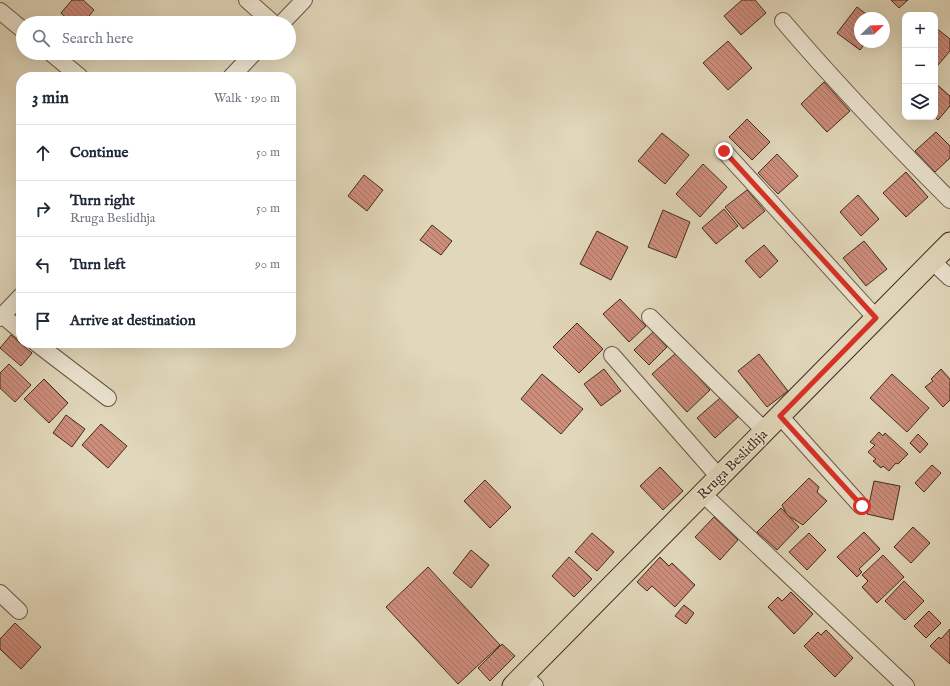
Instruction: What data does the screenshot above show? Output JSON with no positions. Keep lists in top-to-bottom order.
{
  "streets": {
    "main road": ["Rruga Beslidhja"]
  },
  "north": "top right",
  "page": {
    "map_buttons": ["+", "−"],
    "search": "Search here",
    "heading": ["3 min", "Walk · 190 m"],
    "list": [
      ["Continue", "50 m"],
      ["Turn right", "Rruga Beslidhja", "50 m"],
      ["Turn left", "90 m"],
      "Arrive at destination"
    ]
  }
}
